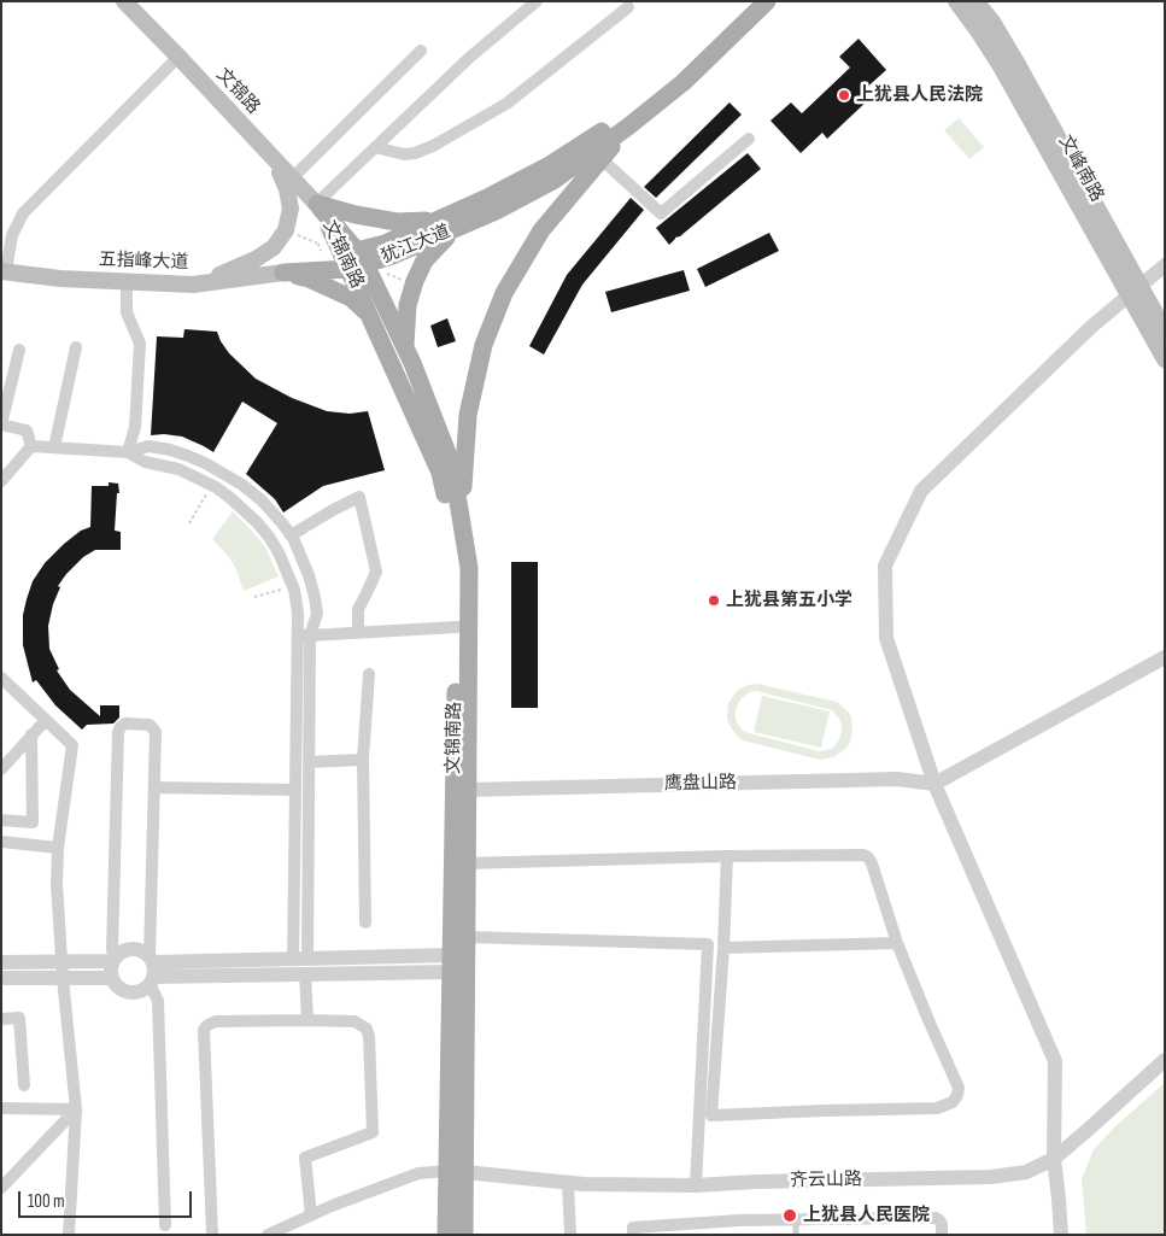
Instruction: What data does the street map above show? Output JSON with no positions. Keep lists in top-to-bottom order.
{
  "streets": {
    "main road": [
      "文锦路",
      "文峰南路",
      "犹江大道",
      "文锦南路",
      "五指峰大道"
    ],
    "street": ["鹰盘山路", "齐云山路"]
  },
  "crossings": [
    ["文锦路", "文锦南路"],
    ["犹江大道", "文锦南路"],
    ["犹江大道", "五指峰大道"],
    ["文锦南路", "鹰盘山路"],
    ["文锦南路", "齐云山路"]
  ],
  "places": ["上犹县人民法院", "上犹县第五小学", "上犹县人民医院"],
  "scale_bar": "100 m"
}
